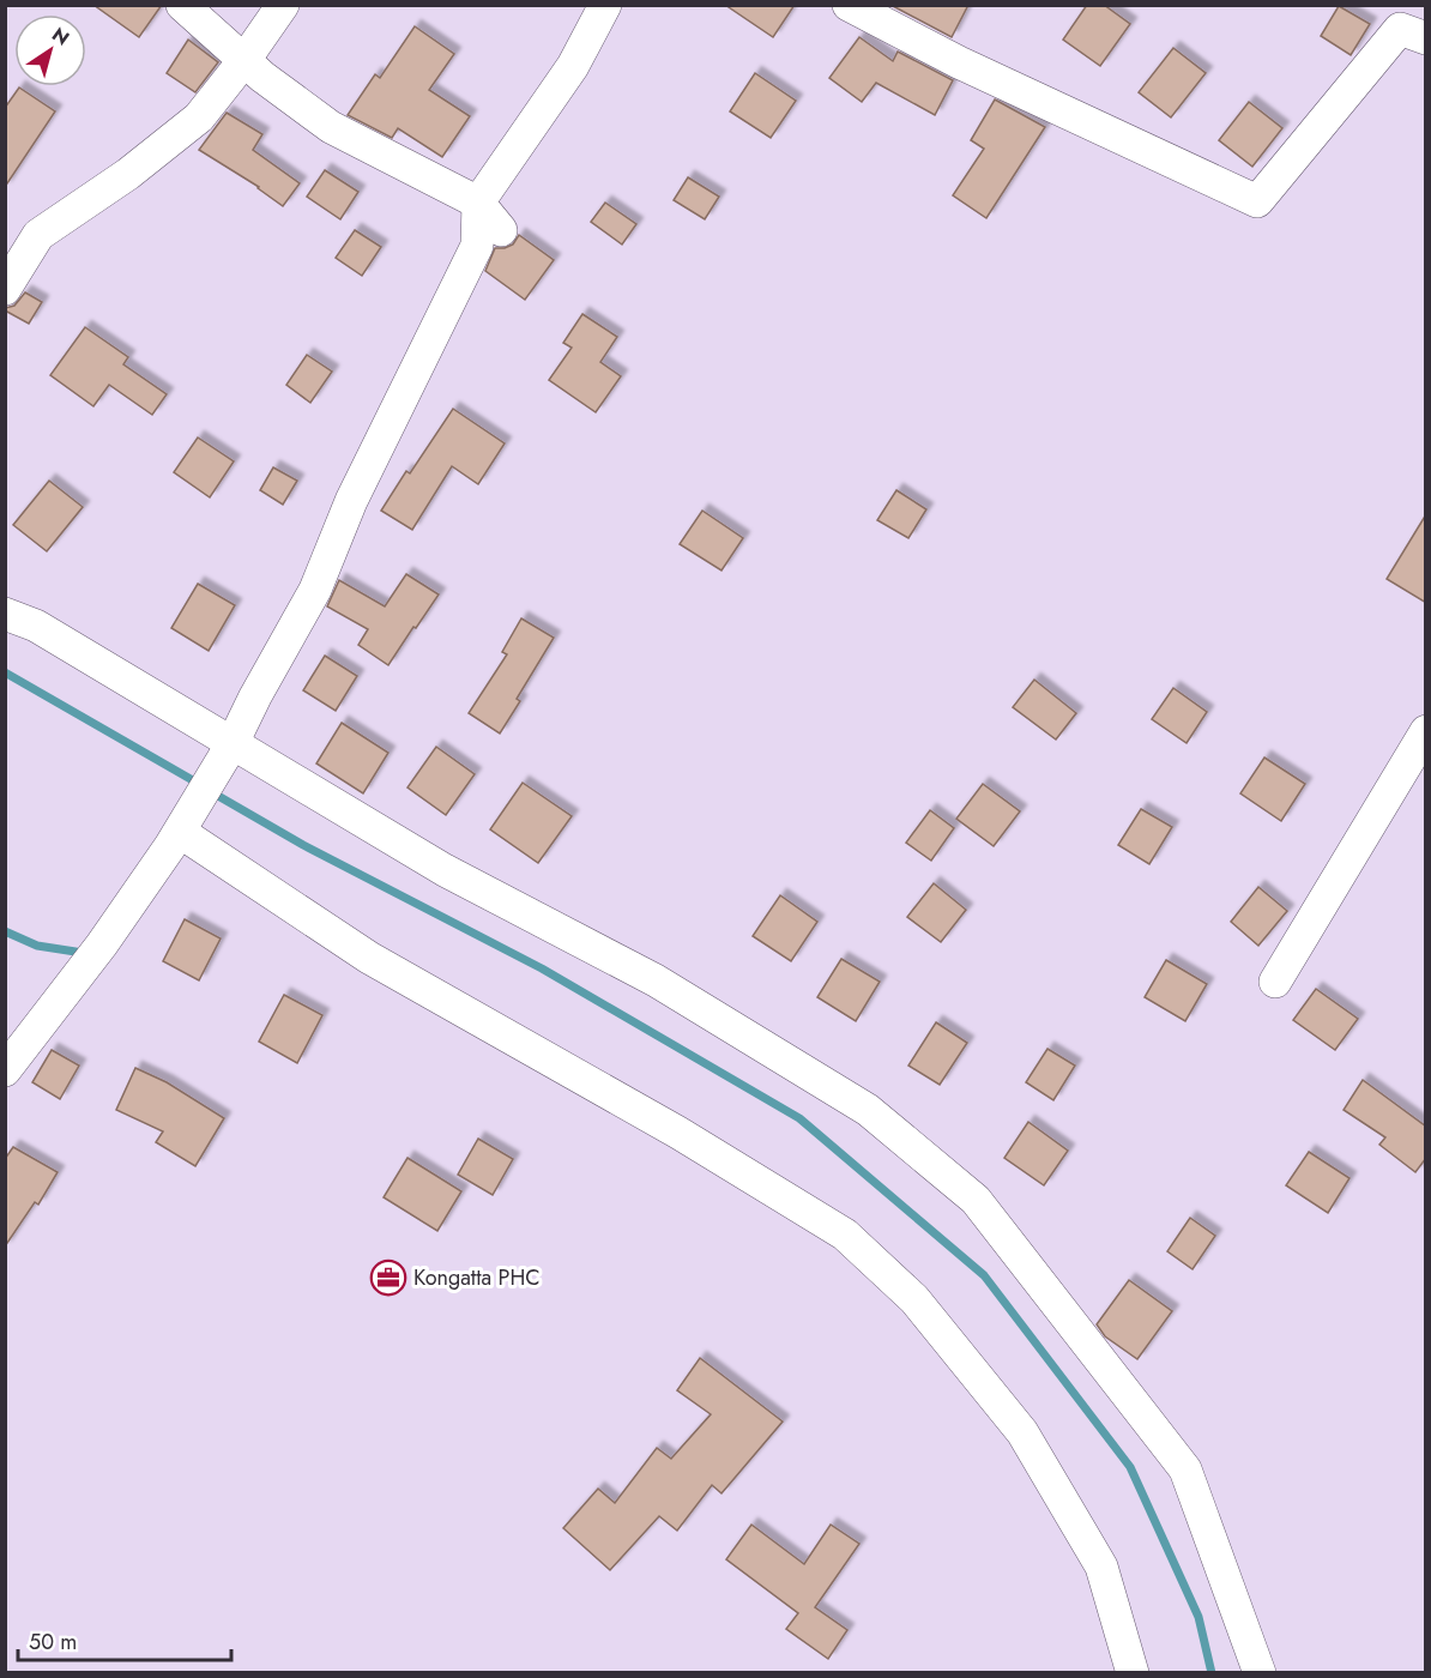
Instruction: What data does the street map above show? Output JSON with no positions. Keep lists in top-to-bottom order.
{
  "places": {
    "office": ["Kongatta PHC"]
  },
  "scale_bar": "50 m",
  "north": "top right"
}
